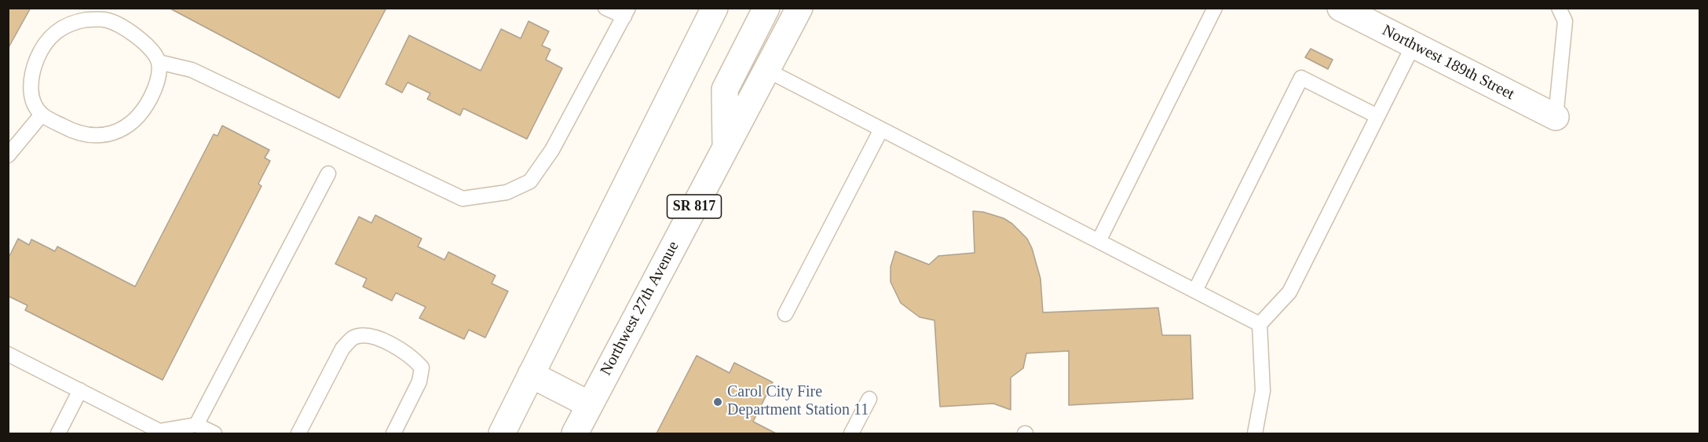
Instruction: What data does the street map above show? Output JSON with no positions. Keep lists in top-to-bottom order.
{
  "streets": {
    "main road": ["Northwest 189th Street", "SR 817", "Northwest 27th Avenue"]
  },
  "places": ["Carol City Fire Department Station 11"]
}
